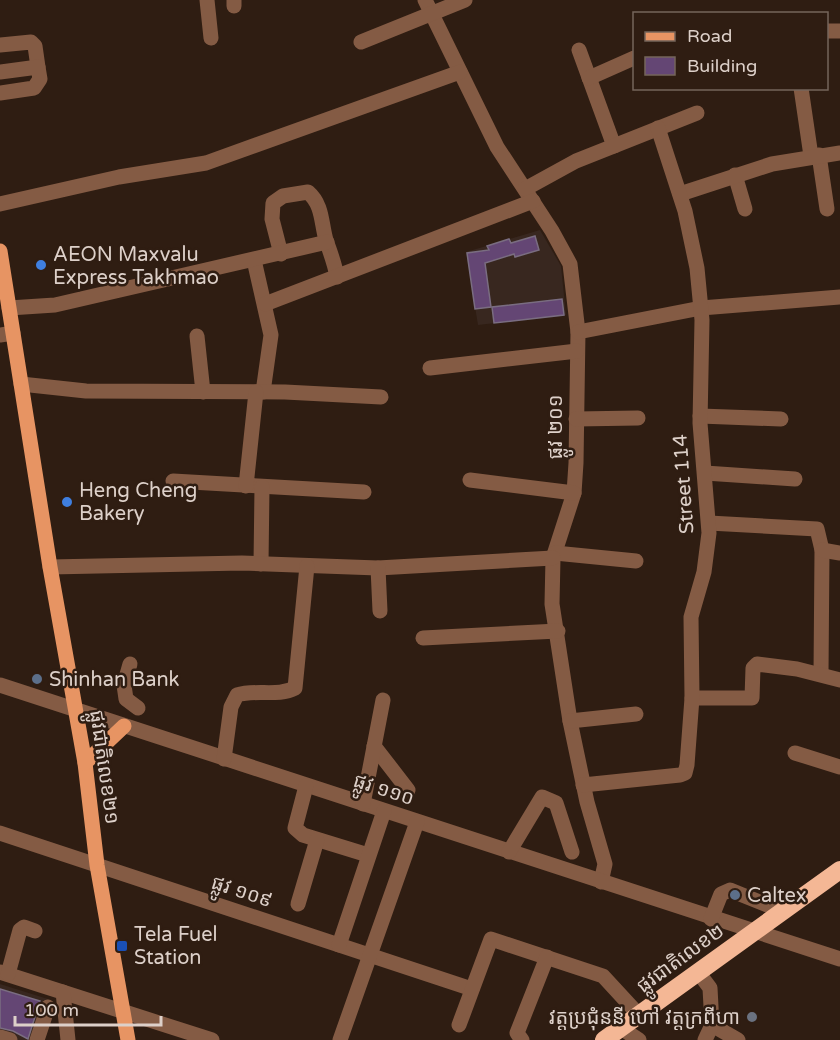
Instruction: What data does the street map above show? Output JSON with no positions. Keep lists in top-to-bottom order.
{
  "streets": {
    "highway": ["ផ្លូវជាតិលេខ២"],
    "main road": ["ផ្លូវជាតិលេខ២១"],
    "street": [
      "ផ្លូវ ២០១",
      "Street 114",
      "ផ្លូវ ១១០",
      "ផ្លូវ ១០៩"
    ]
  },
  "crossings": [
    ["ផ្លូវ ២០១", "Street 114"],
    ["ផ្លូវ ២០១", "ផ្លូវ ១១០"],
    ["ផ្លូវជាតិលេខ២១", "ផ្លូវ ១១០"],
    ["ផ្លូវជាតិលេខ២១", "ផ្លូវ ១០៩"],
    ["ផ្លូវ ១១០", "ផ្លូវជាតិលេខ២"]
  ],
  "places": {
    "other": [
      "AEON Maxvalu Express Takhmao",
      "Heng Cheng Bakery",
      "Shinhan Bank",
      "Caltex",
      "វត្តប្រជុំននី ហៅ វត្តក្រពីហា"
    ],
    "transit": ["Tela Fuel Station"]
  },
  "legend": ["Road", "Building"],
  "scale_bar": "100 m"
}
